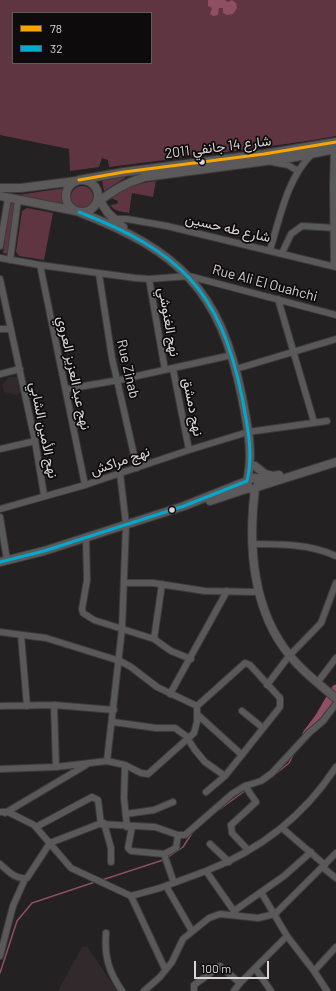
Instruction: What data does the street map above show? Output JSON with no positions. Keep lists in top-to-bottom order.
{
  "streets": {
    "main road": ["شارع 14 جانفي 2011"],
    "street": [
      "شارع طه حسين",
      "Rue Ali El Ouahchi",
      "نهج الغنوشي",
      "Rue Zinab",
      "نهج عبد العزيز العروي",
      "نهج دمشق",
      "نهج الأمين الشابي",
      "نهج مراكش"
    ]
  },
  "crossings": [
    ["Rue Ali El Ouahchi", "نهج الغنوشي"],
    ["Rue Ali El Ouahchi", "Rue Zinab"],
    ["Rue Ali El Ouahchi", "نهج عبد العزيز العروي"],
    ["Rue Zinab", "نهج مراكش"],
    ["نهج عبد العزيز العروي", "نهج مراكش"],
    ["نهج دمشق", "نهج مراكش"],
    ["نهج الأمين الشابي", "نهج مراكش"]
  ],
  "lines": ["transit line 78", "transit line 32"],
  "legend": ["78", "32"],
  "scale_bar": "100 m"
}
